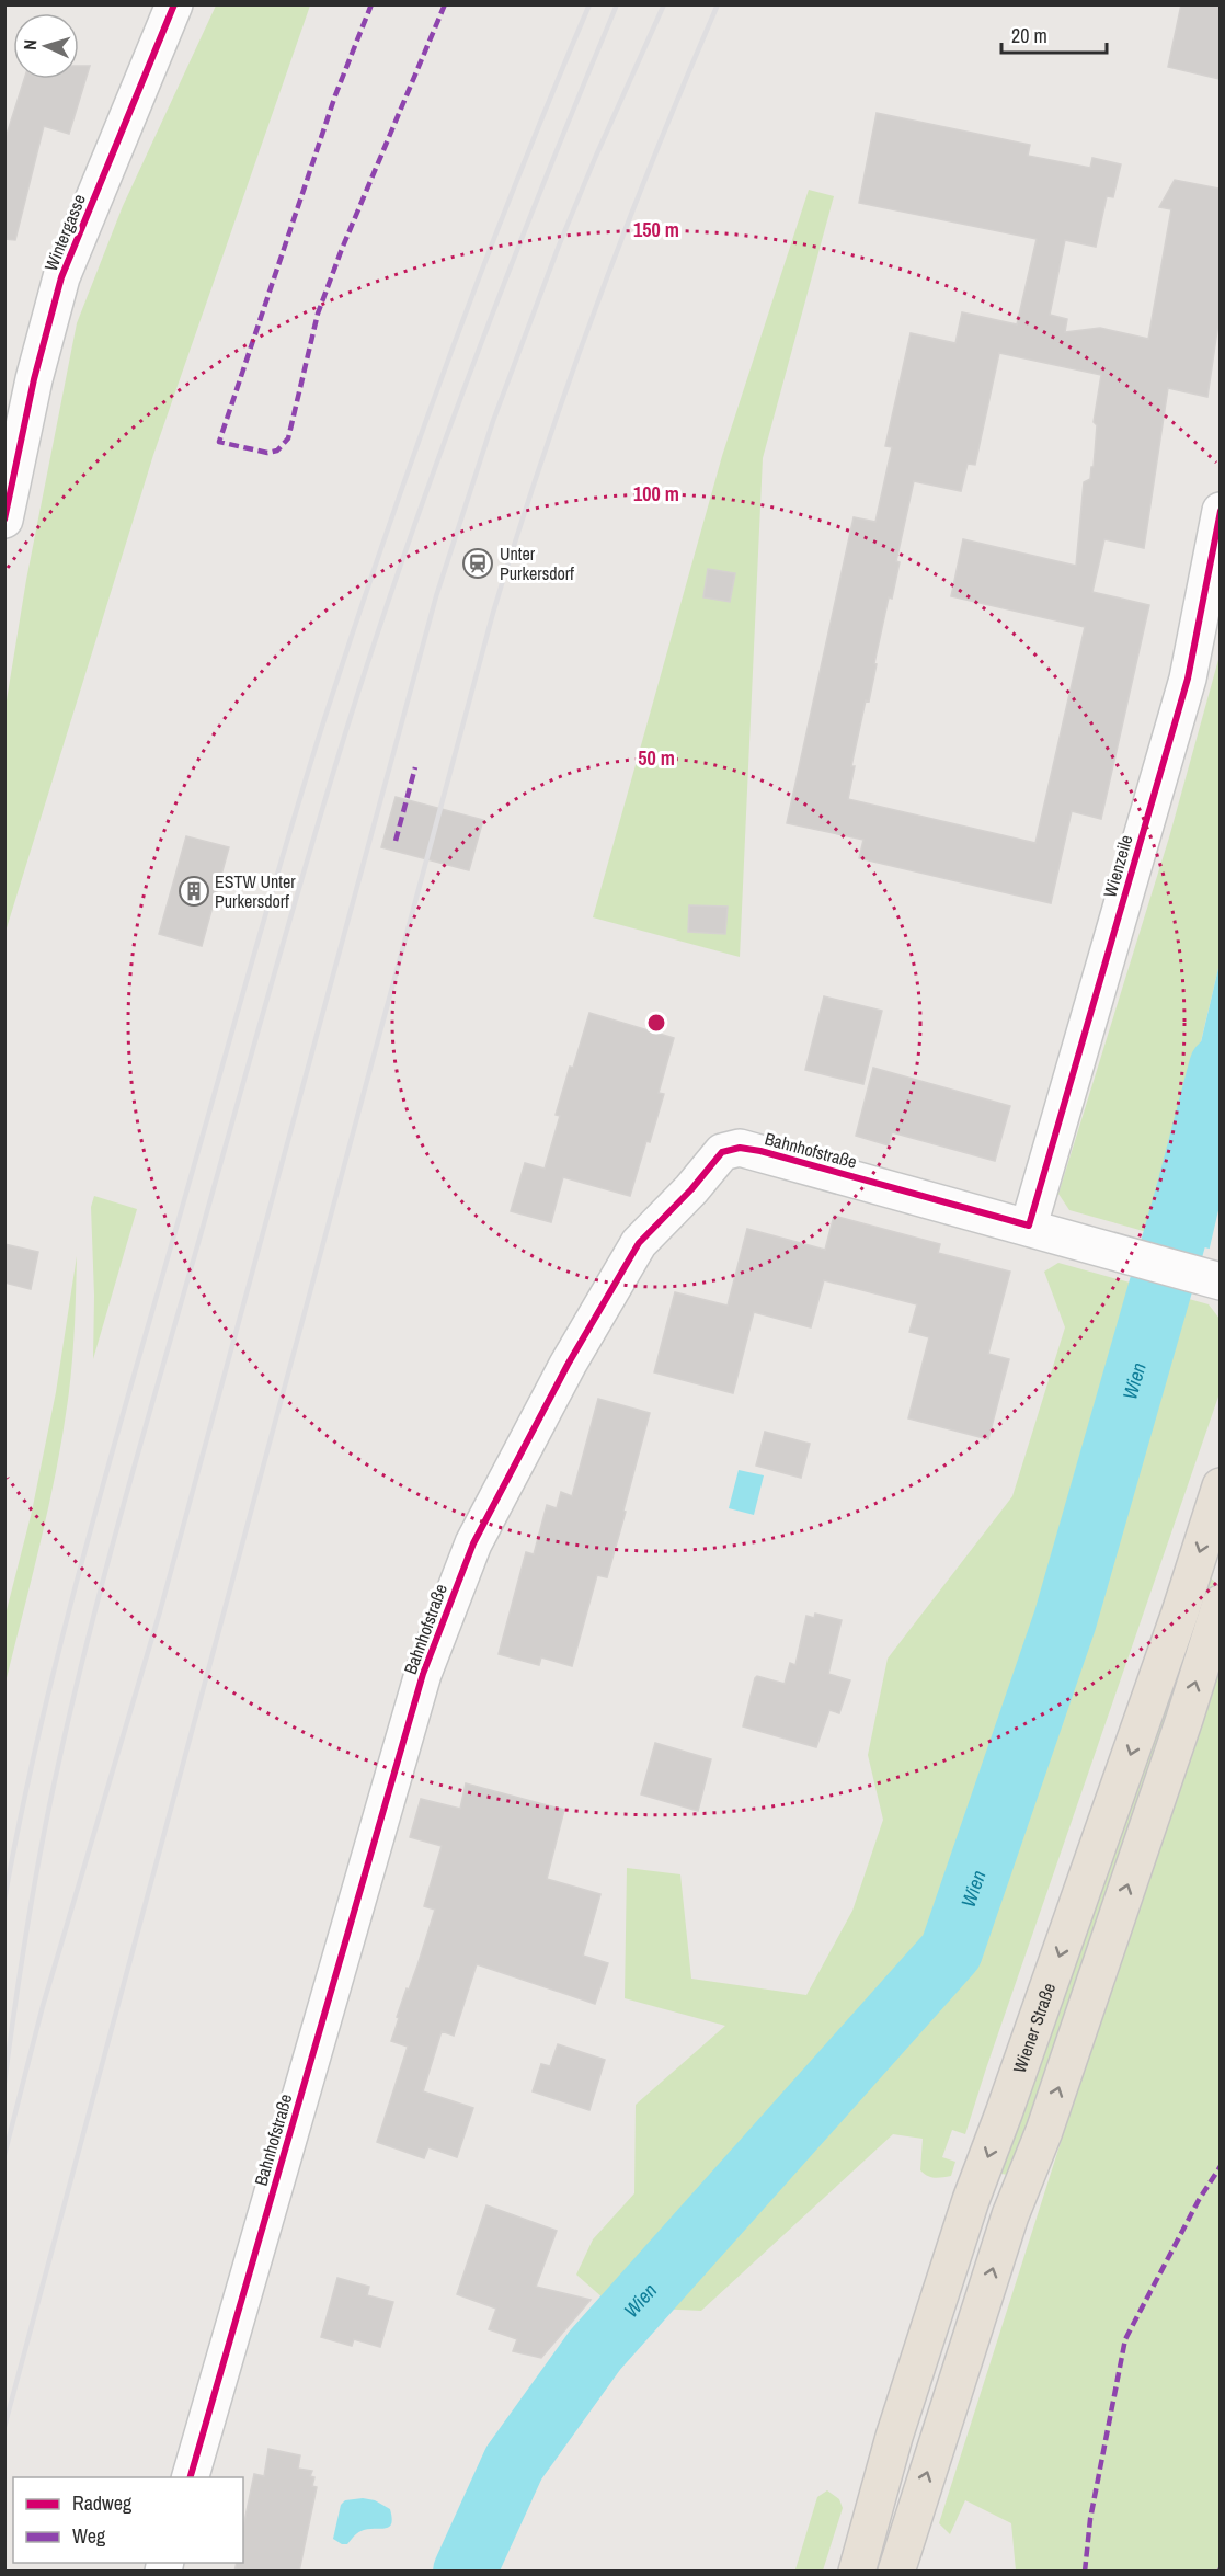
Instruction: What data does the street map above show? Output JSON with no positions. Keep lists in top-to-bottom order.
{
  "streets": {
    "main road": ["Wiener Straße"],
    "street": ["Wintergasse", "Wienzeile", "Bahnhofstraße"]
  },
  "crossings": [
    ["Wienzeile", "Bahnhofstraße"]
  ],
  "water": ["Wien"],
  "places": {
    "station": ["Unter Purkersdorf"],
    "building": ["ESTW Unter Purkersdorf"]
  },
  "legend": ["Radweg", "Weg"],
  "scale_bar": "20 m",
  "north": "left",
  "rings": ["150 m", "100 m", "50 m"]
}
